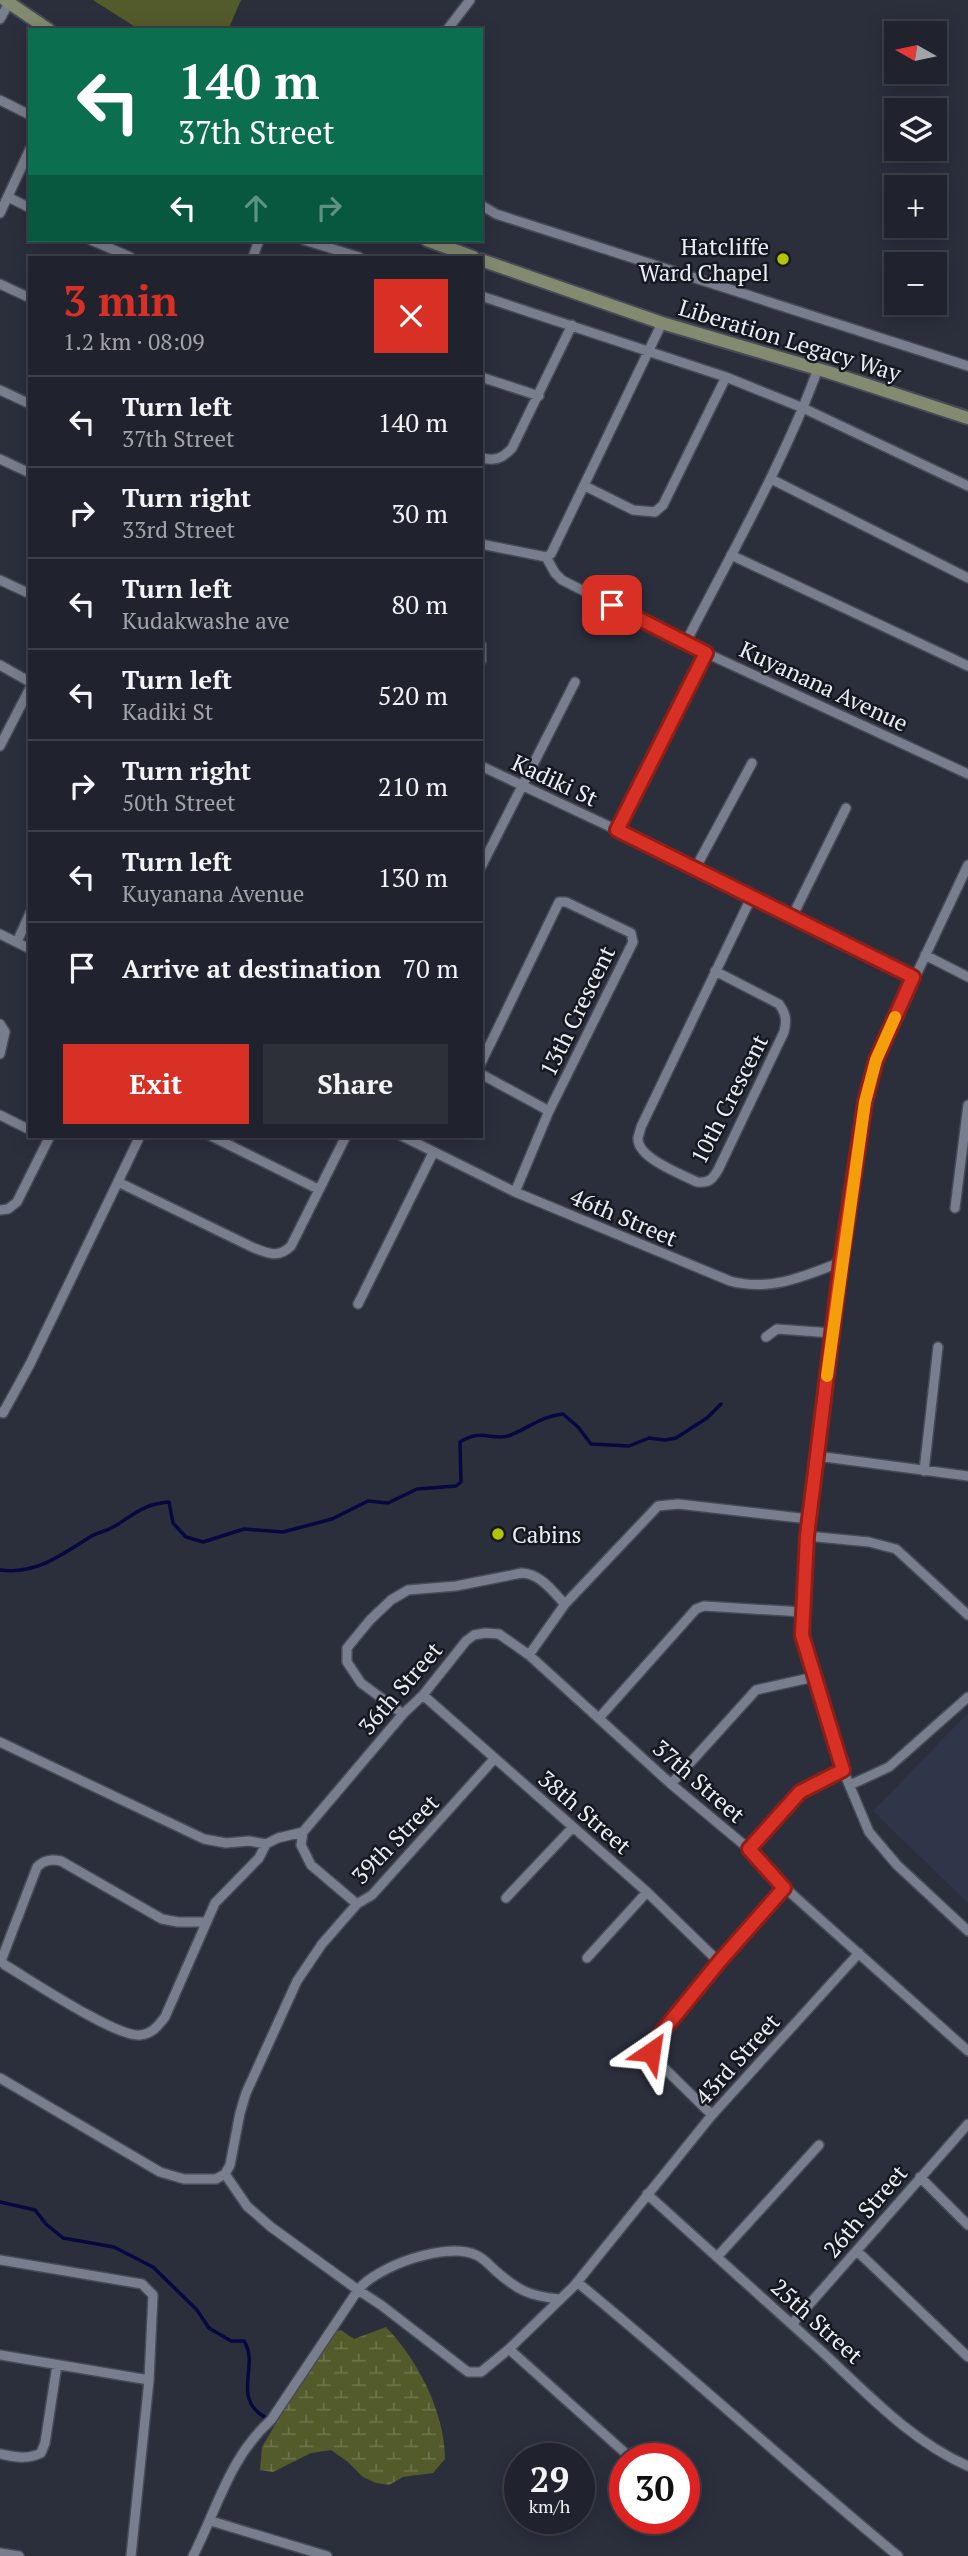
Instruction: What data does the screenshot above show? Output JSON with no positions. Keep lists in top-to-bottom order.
{
  "streets": {
    "main road": ["Liberation Legacy Way"],
    "street": [
      "Kuyanana Avenue",
      "Kadiki St",
      "13th Crescent",
      "10th Crescent",
      "46th Street",
      "36th Street",
      "37th Street",
      "38th Street",
      "39th Street",
      "43rd Street",
      "26th Street",
      "25th Street"
    ]
  },
  "crossings": [
    ["Kadiki St", "10th Crescent"],
    ["13th Crescent", "46th Street"],
    ["36th Street", "37th Street"],
    ["36th Street", "38th Street"],
    ["36th Street", "39th Street"],
    ["37th Street", "43rd Street"],
    ["38th Street", "39th Street"],
    ["43rd Street", "25th Street"],
    ["26th Street", "25th Street"]
  ],
  "places": ["Hatcliffe Ward Chapel", "Cabins"],
  "north": "left",
  "page": {
    "map_buttons": ["+", "−"],
    "turn": ["140 m", "37th Street"],
    "heading": ["3 min", "1.2 km · 08:09"],
    "list": [
      {
        "name": "Turn left",
        "note": "37th Street",
        "value": "140 m"
      },
      {
        "name": "Turn right",
        "note": "33rd Street",
        "value": "30 m"
      },
      {
        "name": "Turn left",
        "note": "Kudakwashe ave",
        "value": "80 m"
      },
      {
        "name": "Turn left",
        "note": "Kadiki St",
        "value": "520 m"
      },
      {
        "name": "Turn right",
        "note": "50th Street",
        "value": "210 m"
      },
      {
        "name": "Turn left",
        "note": "Kuyanana Avenue",
        "value": "130 m"
      },
      {
        "name": "Arrive at destination",
        "value": "70 m"
      }
    ],
    "buttons": ["Exit", "Share"],
    "speed": "29 km/h",
    "limit": "30"
  }
}
